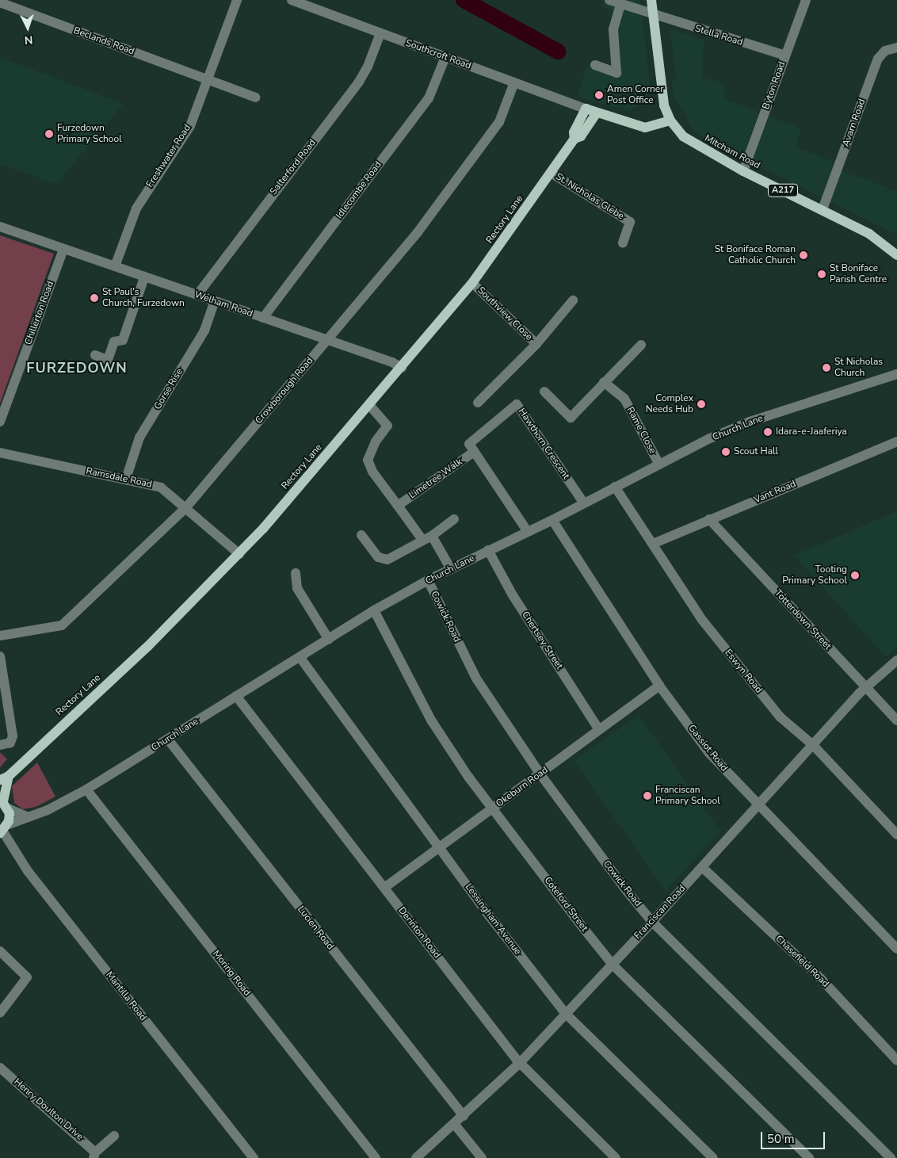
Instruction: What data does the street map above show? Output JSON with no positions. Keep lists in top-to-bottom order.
{
  "streets": {
    "main road": ["Mitcham Road", "A217", "Rectory Lane"],
    "street": [
      "Stella Road",
      "Beclands Road",
      "Southcroft Road",
      "Byton Road",
      "Avarn Road",
      "Freshwater Road",
      "Salterford Road",
      "Idlecombe Road",
      "St. Nicholas Glebe",
      "Welham Road",
      "Chillerton Road",
      "Southview Close",
      "Gorse Rise",
      "Crowborough Road",
      "Church Lane",
      "Rame Close",
      "Hawthorn Crescent",
      "Ramsdale Road",
      "Limetree Walk",
      "Vant Road",
      "Cowick Road",
      "Totterdown Street",
      "Chertsey Street",
      "Eswyn Road",
      "Gassiot Road",
      "Okeburn Road",
      "Coteford Street",
      "Franciscan Road",
      "Lessingham Avenue",
      "Lucien Road",
      "Derinton Road",
      "Chasefield Road",
      "Moring Road",
      "Mantilla Road",
      "Henry Doulton Drive"
    ]
  },
  "crossings": [
    ["Stella Road", "Byton Road"],
    ["Stella Road", "Mitcham Road"],
    ["Beclands Road", "Freshwater Road"],
    ["Southcroft Road", "Salterford Road"],
    ["Southcroft Road", "Idlecombe Road"],
    ["Southcroft Road", "Rectory Lane"],
    ["Southcroft Road", "Crowborough Road"],
    ["Byton Road", "Mitcham Road"],
    ["Avarn Road", "Mitcham Road"],
    ["Freshwater Road", "Welham Road"],
    ["Salterford Road", "Welham Road"],
    ["Idlecombe Road", "Welham Road"],
    ["St. Nicholas Glebe", "Rectory Lane"],
    ["Rectory Lane", "Welham Road"],
    ["Rectory Lane", "Southview Close"],
    ["Rectory Lane", "Church Lane"],
    ["Rectory Lane", "Ramsdale Road"],
    ["Rectory Lane", "Mantilla Road"],
    ["Welham Road", "Chillerton Road"],
    ["Welham Road", "Gorse Rise"],
    ["Welham Road", "Crowborough Road"],
    ["Gorse Rise", "Ramsdale Road"],
    ["Crowborough Road", "Ramsdale Road"],
    ["Church Lane", "Rame Close"],
    ["Church Lane", "Hawthorn Crescent"],
    ["Church Lane", "Cowick Road"],
    ["Church Lane", "Chertsey Street"],
    ["Church Lane", "Eswyn Road"],
    ["Church Lane", "Gassiot Road"],
    ["Church Lane", "Coteford Street"],
    ["Church Lane", "Lessingham Avenue"],
    ["Church Lane", "Lucien Road"],
    ["Church Lane", "Derinton Road"],
    ["Church Lane", "Moring Road"],
    ["Church Lane", "Mantilla Road"],
    ["Hawthorn Crescent", "Limetree Walk"],
    ["Vant Road", "Totterdown Street"],
    ["Vant Road", "Eswyn Road"],
    ["Cowick Road", "Okeburn Road"],
    ["Cowick Road", "Franciscan Road"],
    ["Totterdown Street", "Franciscan Road"],
    ["Chertsey Street", "Okeburn Road"],
    ["Eswyn Road", "Franciscan Road"],
    ["Gassiot Road", "Okeburn Road"],
    ["Gassiot Road", "Franciscan Road"],
    ["Okeburn Road", "Coteford Street"],
    ["Okeburn Road", "Lessingham Avenue"],
    ["Okeburn Road", "Derinton Road"],
    ["Coteford Street", "Franciscan Road"],
    ["Franciscan Road", "Lessingham Avenue"],
    ["Franciscan Road", "Lucien Road"],
    ["Franciscan Road", "Derinton Road"],
    ["Franciscan Road", "Chasefield Road"]
  ],
  "districts": ["FURZEDOWN"],
  "places": [
    "Amen Corner Post Office",
    "Furzedown Primary School",
    "St Boniface Roman Catholic Church",
    "St Boniface Parish Centre",
    "St Paul's Church, Furzedown",
    "St Nicholas Church",
    "Complex Needs Hub",
    "Idara-e-Jaaferiya",
    "Scout Hall",
    "Tooting Primary School",
    "Franciscan Primary School"
  ],
  "scale_bar": "50 m",
  "north": "bottom"
}
